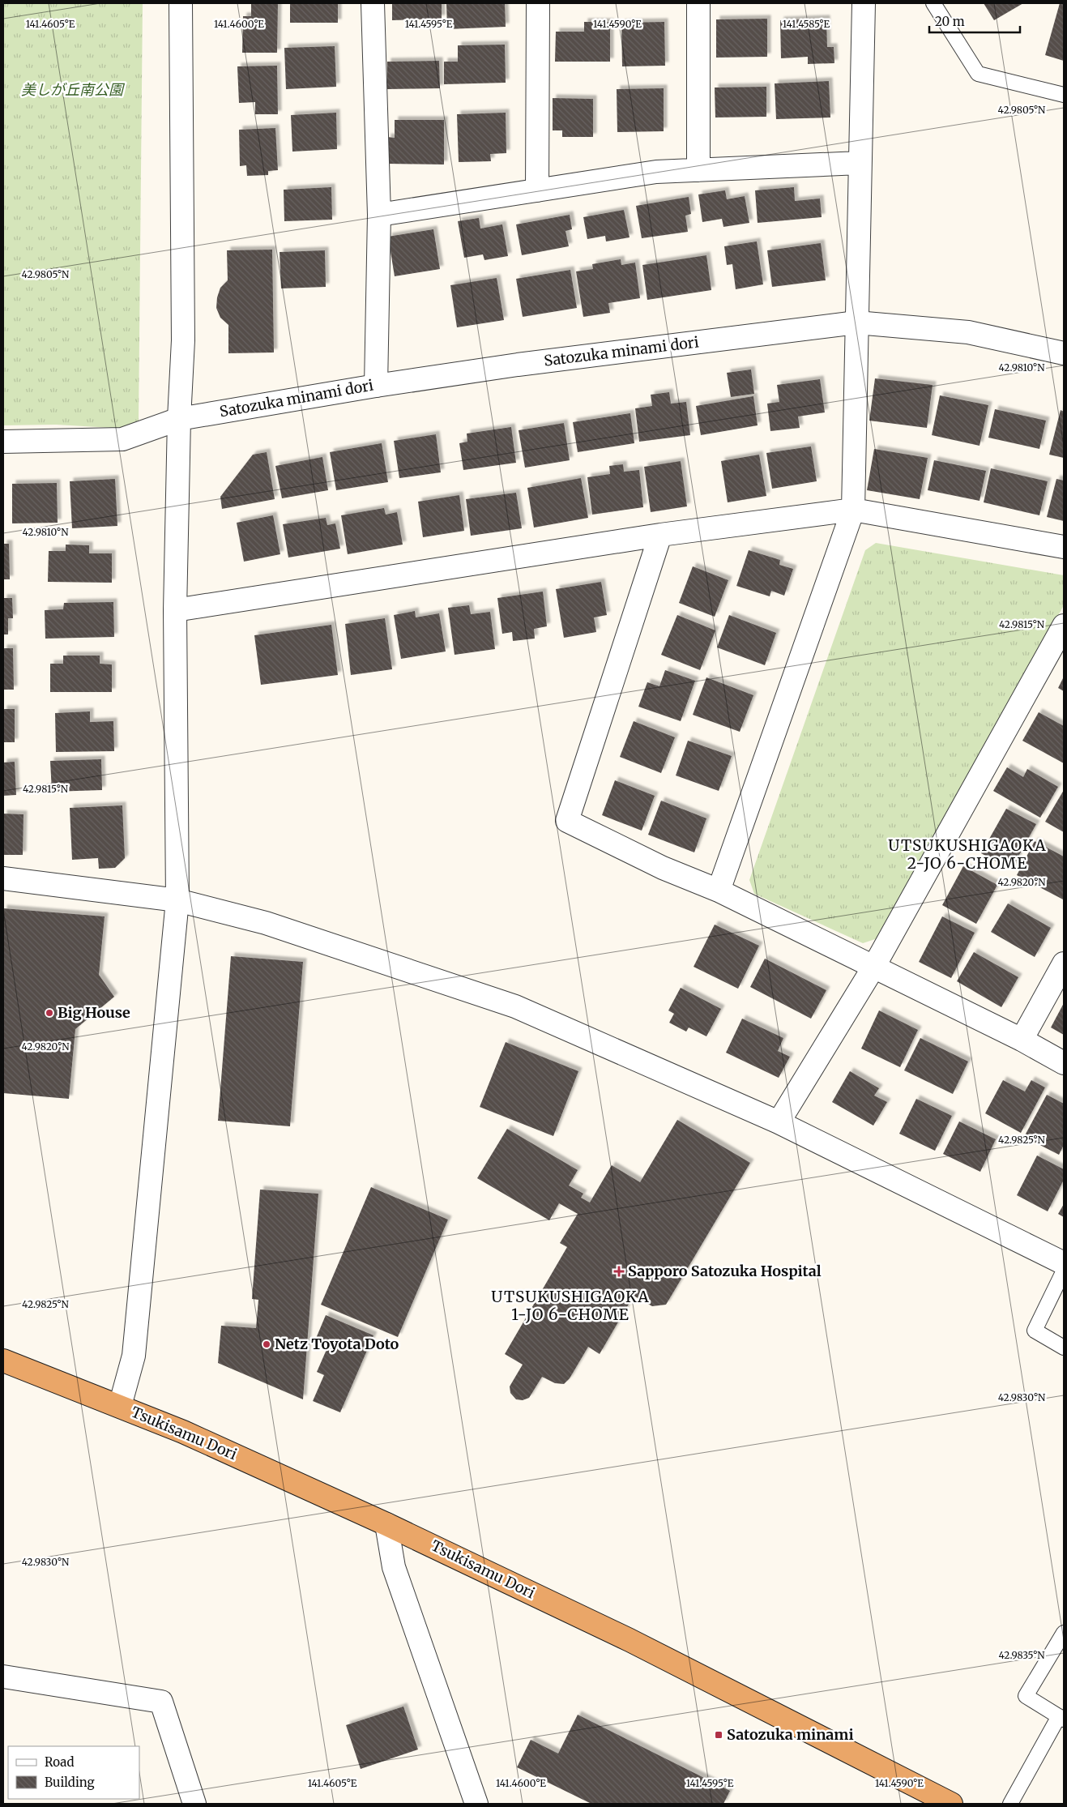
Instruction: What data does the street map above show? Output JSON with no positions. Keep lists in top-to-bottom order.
{
  "streets": {
    "highway": ["Tsukisamu Dori"],
    "street": ["Satozuka minami dori"]
  },
  "districts": ["UTSUKUSHIGAOKA 2-JO 6-CHOME", "UTSUKUSHIGAOKA 1-JO 6-CHOME"],
  "parks": ["美しが丘南公園"],
  "places": {
    "other": ["Big House", "Netz Toyota Doto"],
    "health": ["Sapporo Satozuka Hospital"],
    "transit": ["Satozuka minami"]
  },
  "legend": ["Road", "Building"],
  "scale_bar": "20 m",
  "coordinates": [
    "141.4605°E",
    "141.4600°E",
    "141.4595°E",
    "141.4590°E",
    "141.4585°E",
    "42.9805°N",
    "42.9810°N",
    "42.9815°N",
    "42.9820°N",
    "42.9825°N",
    "42.9830°N",
    "42.9835°N"
  ]
}
